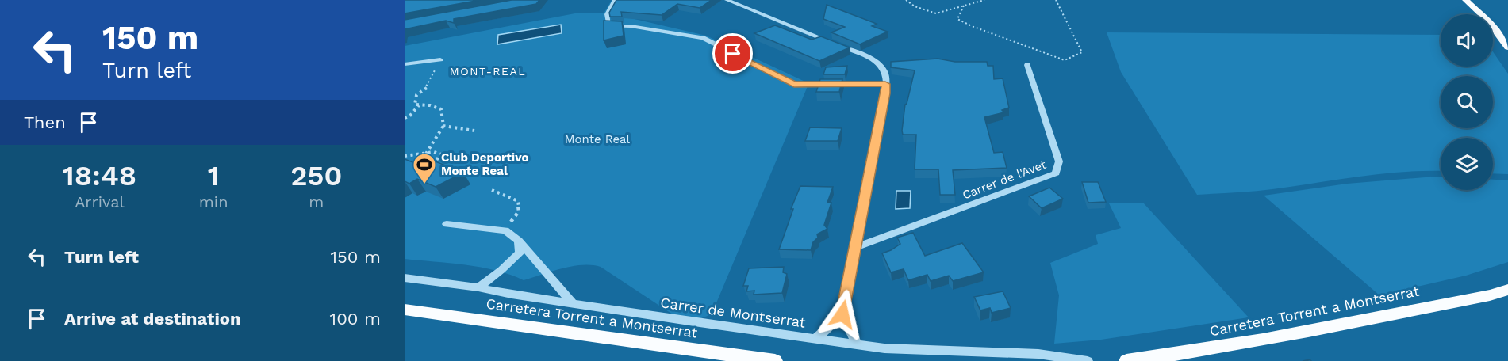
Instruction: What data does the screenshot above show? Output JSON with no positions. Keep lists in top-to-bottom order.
{
  "streets": {
    "main road": ["Carretera Torrent a Montserrat"],
    "street": ["Carrer de l'Avet", "Carrer de Montserrat"]
  },
  "districts": ["MONT-REAL"],
  "parks": ["Monte Real"],
  "places": {
    "sports": ["Club Deportivo Monte Real"]
  },
  "page": {
    "turn": ["150 m", "Turn left"],
    "then": "Then",
    "eta": [
      "18:48",
      "Arrival",
      "1",
      "min",
      "250",
      "m"
    ],
    "list": [
      {
        "name": "Turn left",
        "value": "150 m"
      },
      {
        "name": "Arrive at destination",
        "value": "100 m"
      }
    ]
  }
}
